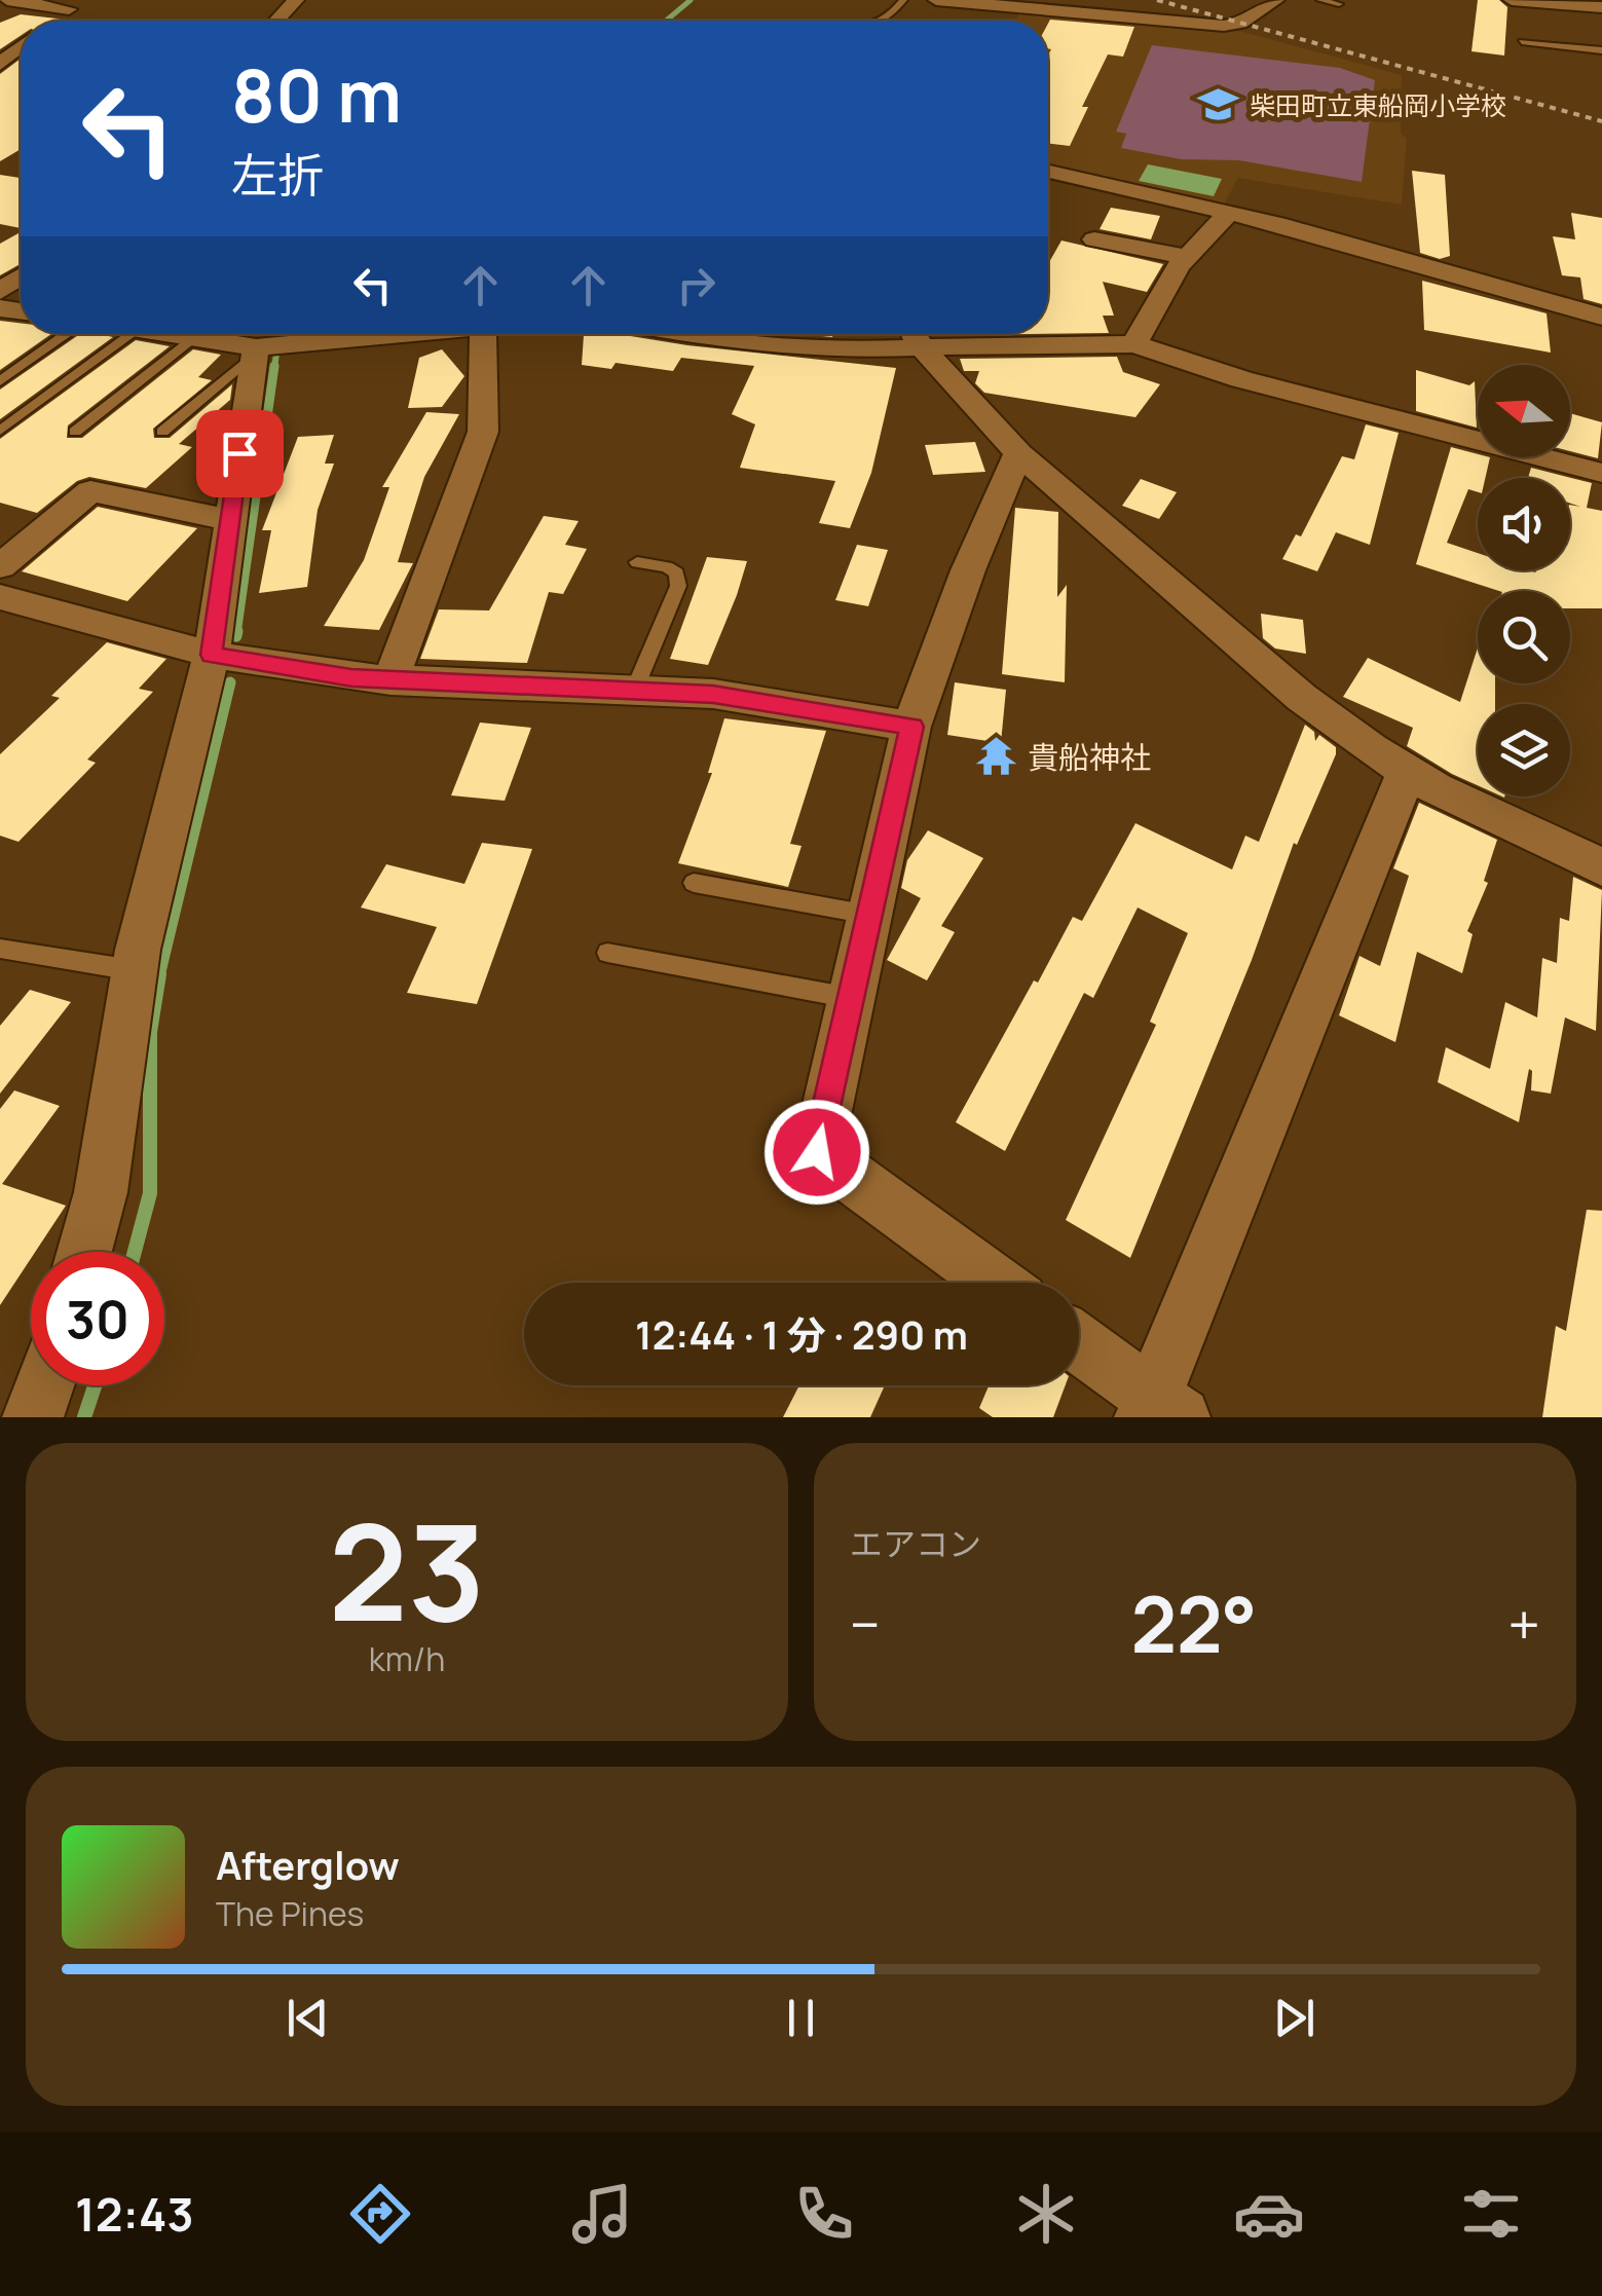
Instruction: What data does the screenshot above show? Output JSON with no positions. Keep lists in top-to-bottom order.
{
  "places": {
    "school or university": ["柴田町立東船岡小学校"],
    "temple": ["貴船神社"]
  },
  "north": "left",
  "page": {
    "turn": ["80 m", "左折"],
    "limit": "30",
    "trip": "12:44 · 1 分 · 290 m",
    "tile": [
      ["23", "km/h"],
      "エアコン"
    ],
    "heat": ["−", "22°", "+"],
    "song": ["Afterglow", "The Pines"],
    "tabs": "12:43"
  }
}
